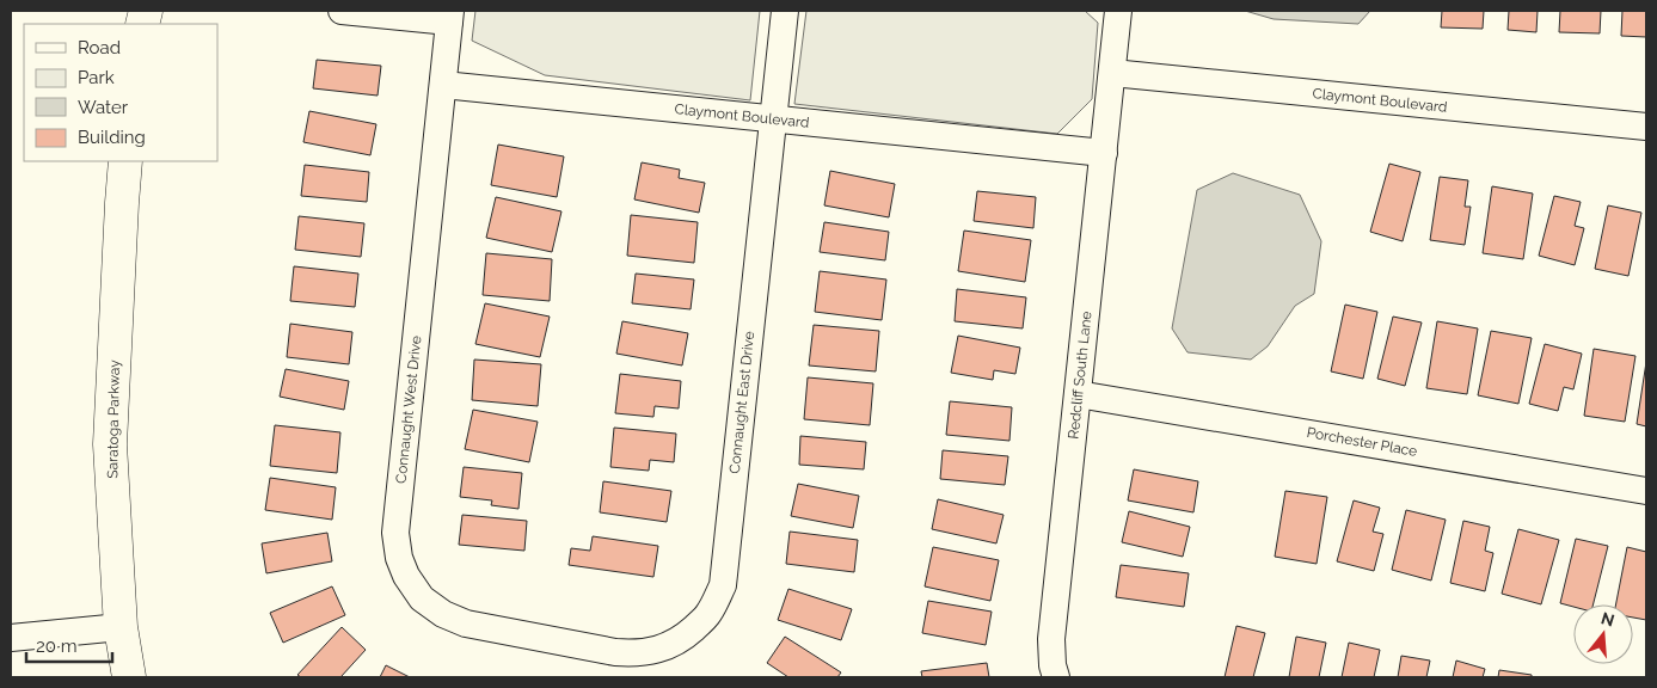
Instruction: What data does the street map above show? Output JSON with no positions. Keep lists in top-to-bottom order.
{
  "streets": {
    "street": [
      "Claymont Boulevard",
      "Redcliff South Lane",
      "Connaught East Drive",
      "Connaught West Drive",
      "Saratoga Parkway",
      "Porchester Place"
    ]
  },
  "crossings": [
    ["Claymont Boulevard", "Redcliff South Lane"],
    ["Claymont Boulevard", "Connaught East Drive"],
    ["Claymont Boulevard", "Connaught West Drive"],
    ["Redcliff South Lane", "Porchester Place"],
    ["Connaught East Drive", "Connaught West Drive"]
  ],
  "legend": [
    "Road",
    "Park",
    "Water",
    "Building"
  ],
  "scale_bar": "20 m",
  "north": "top"
}
